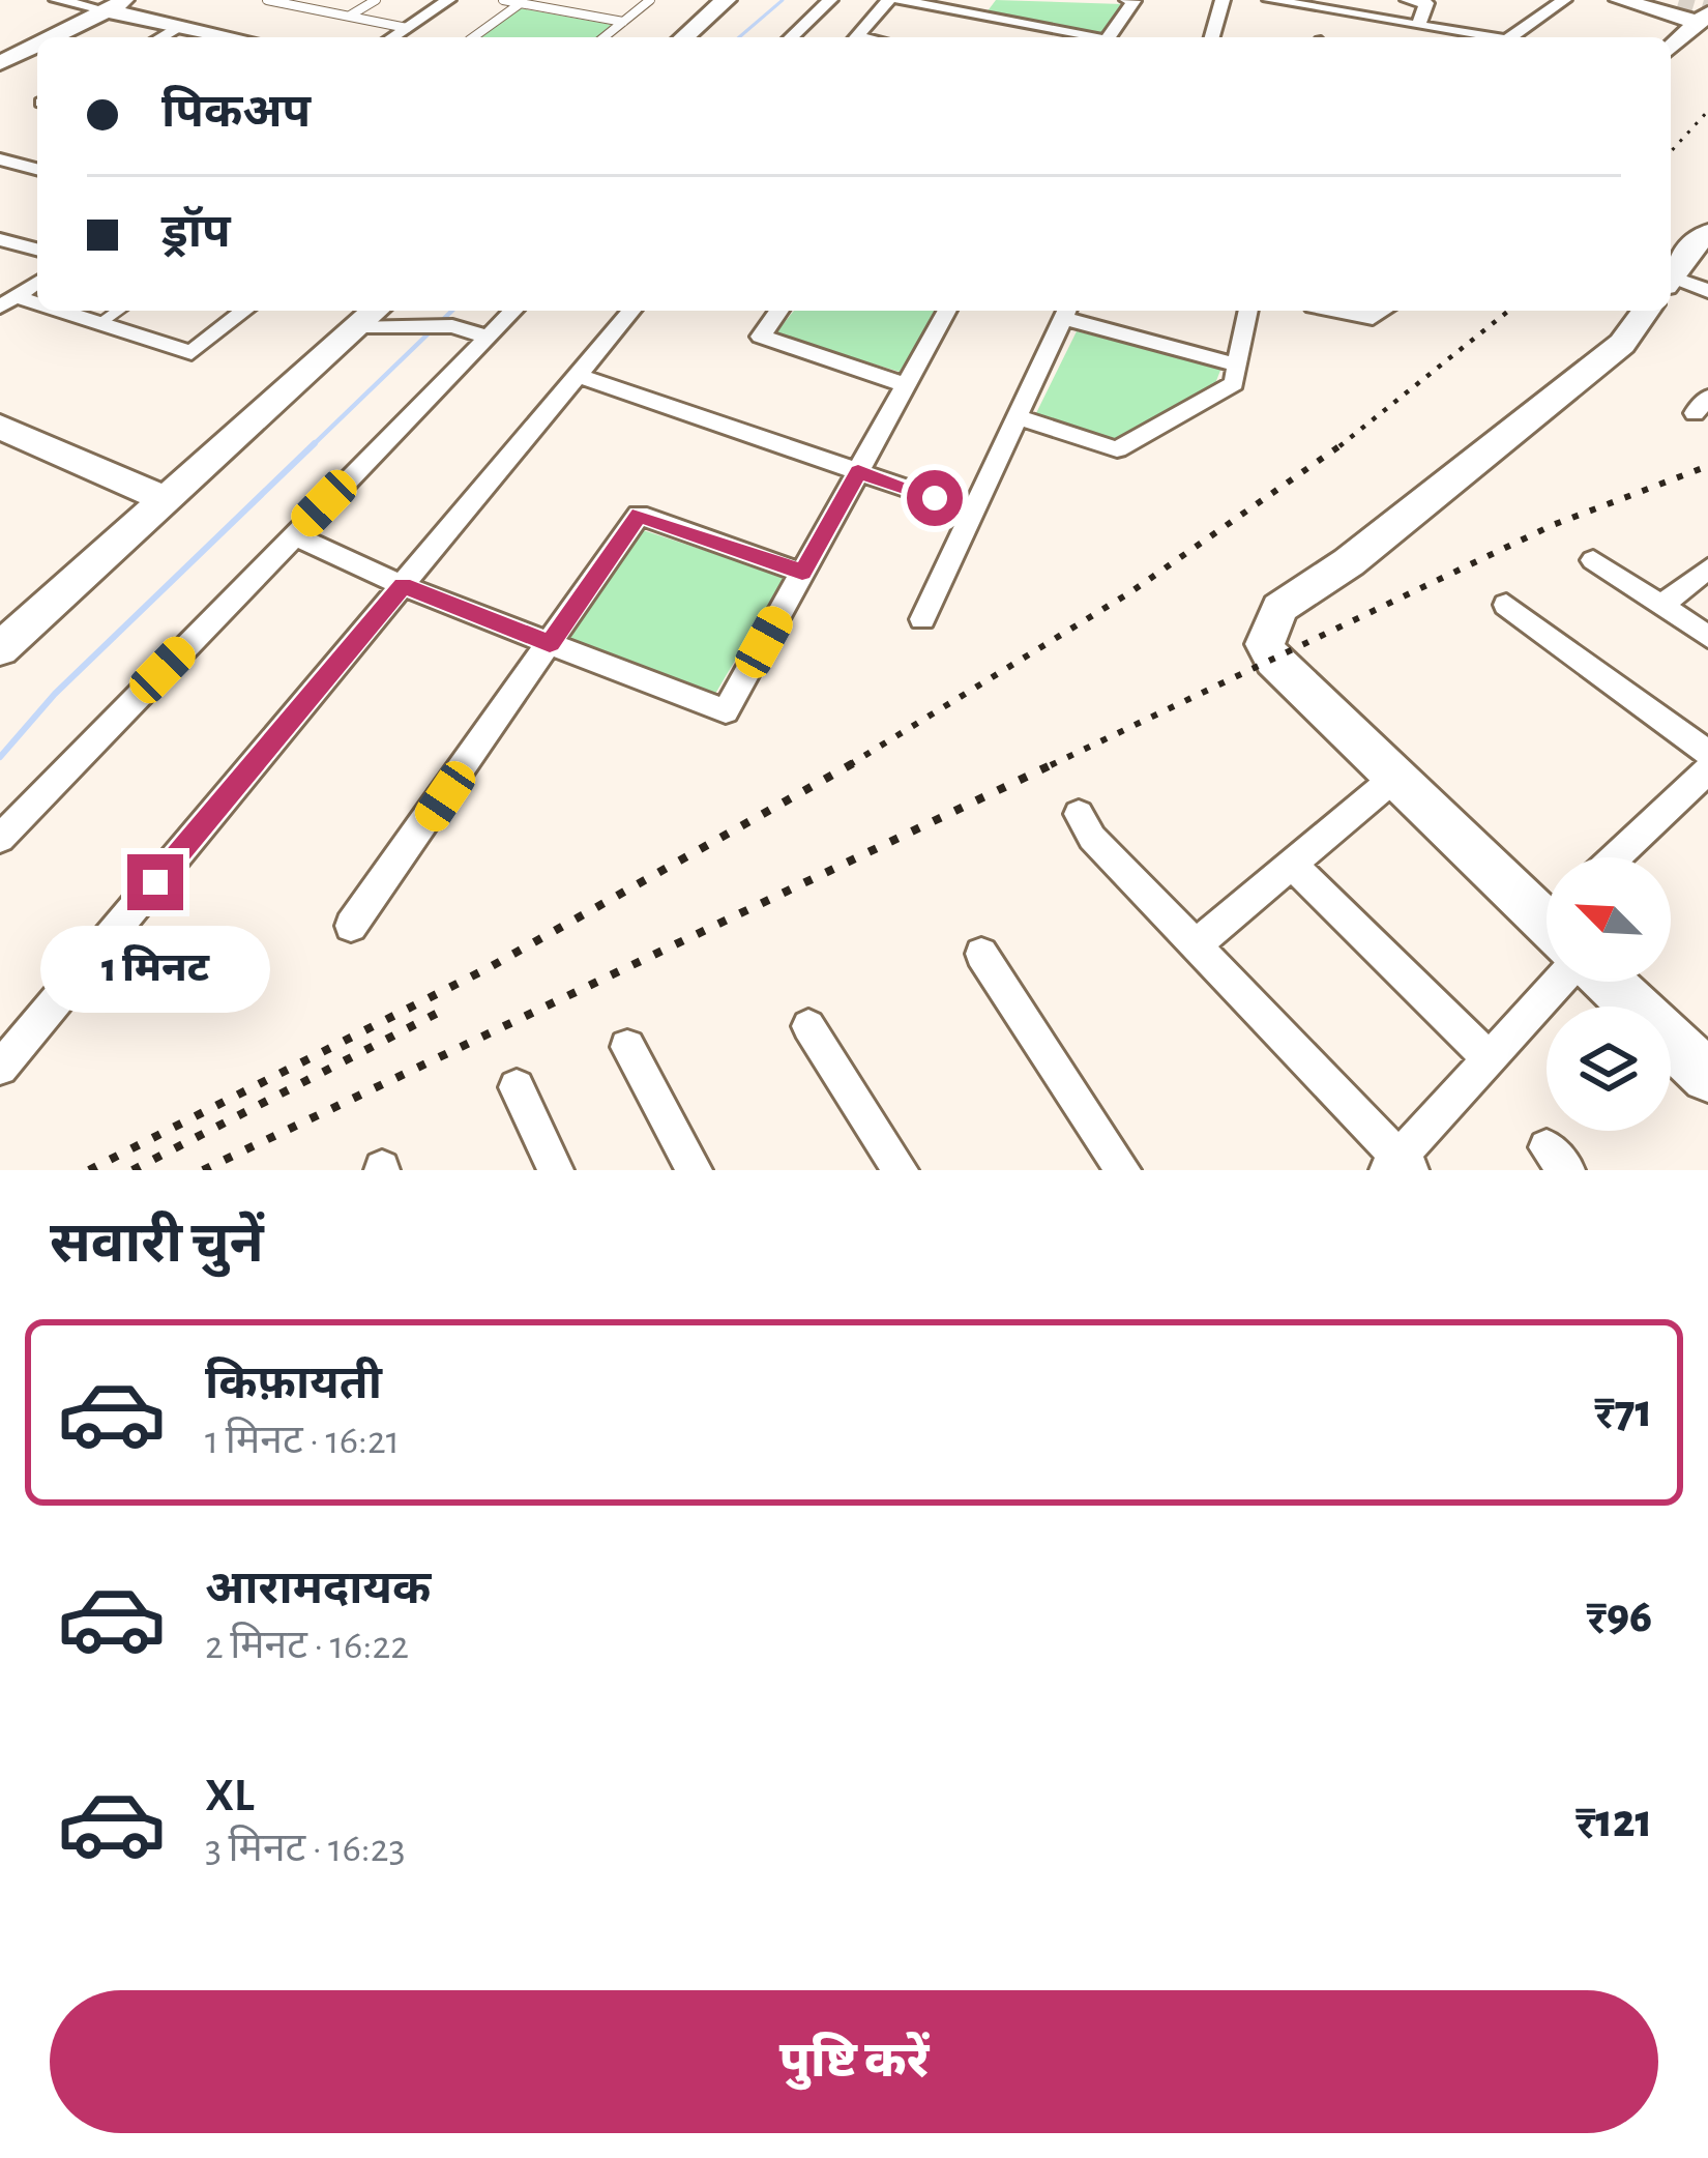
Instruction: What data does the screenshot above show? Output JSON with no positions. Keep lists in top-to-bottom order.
{
  "north": "top left",
  "page": {
    "banner": ["पिकअप", "ड्रॉप"],
    "bubble": "1 मिनट",
    "heading": "सवारी चुनें",
    "list": [
      {
        "name": "किफ़ायती",
        "note": "1 मिनट · 16:21",
        "value": "₹71"
      },
      {
        "name": "आरामदायक",
        "note": "2 मिनट · 16:22",
        "value": "₹96"
      },
      {
        "name": "XL",
        "note": "3 मिनट · 16:23",
        "value": "₹121"
      }
    ],
    "buttons": "पुष्टि करें"
  }
}
